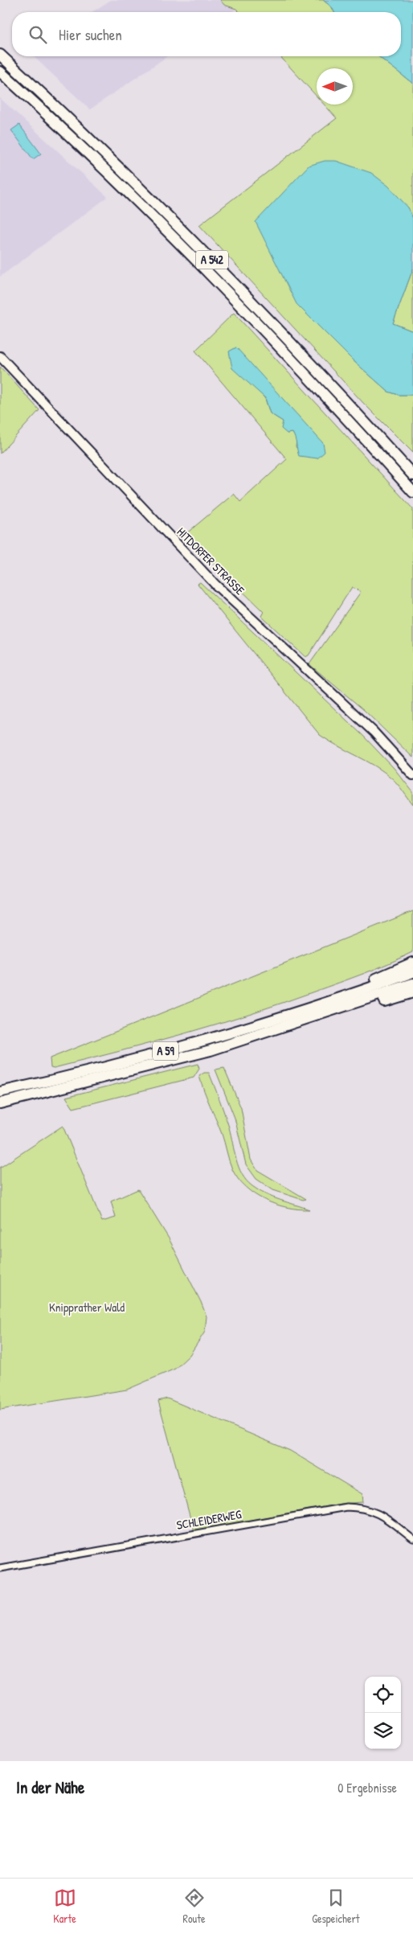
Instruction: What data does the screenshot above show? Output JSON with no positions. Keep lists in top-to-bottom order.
{
  "streets": {
    "highway": ["A 542", "A 59"],
    "main road": ["HITDORFER STRASSE"],
    "street": ["SCHLEIDERWEG"]
  },
  "parks": ["Knipprather Wald"],
  "north": "left",
  "page": {
    "search": "Hier suchen",
    "heading": ["In der Nähe", "0 Ergebnisse"],
    "nav": ["Karte", "Route", "Gespeichert"]
  }
}
